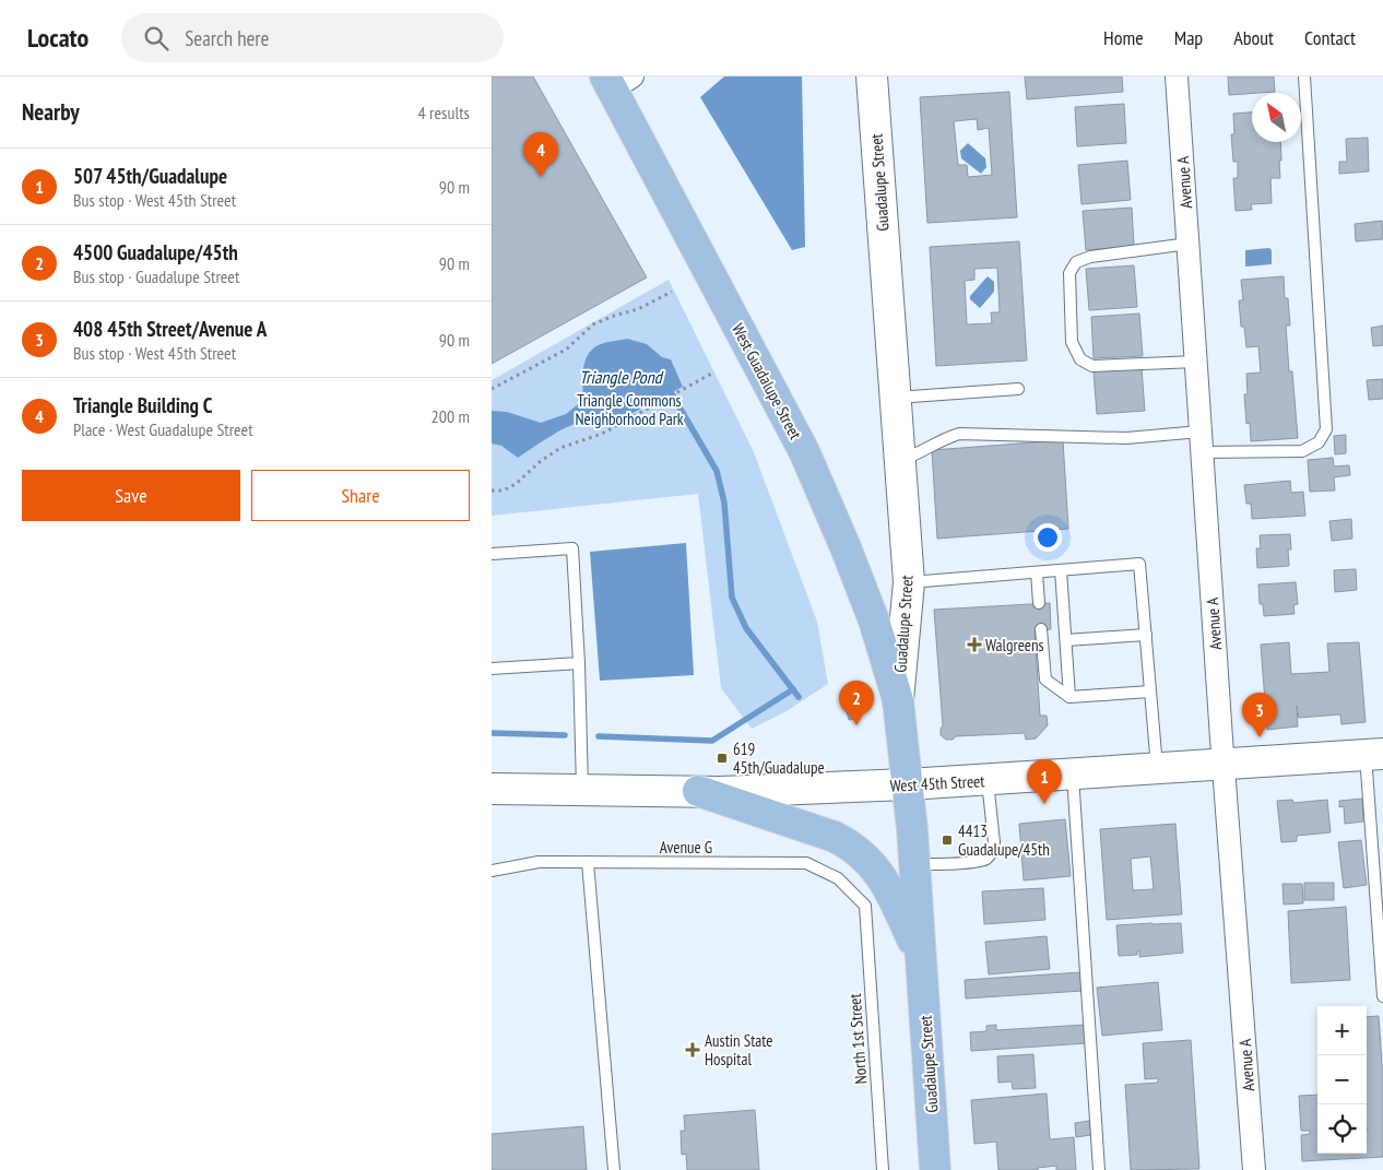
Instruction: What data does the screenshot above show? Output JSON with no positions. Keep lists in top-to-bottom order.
{
  "streets": {
    "main road": ["Guadalupe Street", "West Guadalupe Street", "West 45th Street"],
    "street": ["Avenue A"],
    "lane": ["Avenue G", "North 1st Street"]
  },
  "crossings": [
    ["Guadalupe Street", "West Guadalupe Street"],
    ["Guadalupe Street", "West 45th Street"],
    ["Avenue A", "West 45th Street"],
    ["Avenue G", "North 1st Street"]
  ],
  "water": ["Triangle Pond"],
  "parks": ["Triangle Commons Neighborhood Park"],
  "places": {
    "health": ["Walgreens", "Austin State Hospital"],
    "transit": ["619 45th/Guadalupe", "4413 Guadalupe/45th"]
  },
  "north": "top left",
  "page": {
    "header": "Locato",
    "search": "Search here",
    "nav": [
      "Home",
      "Map",
      "About",
      "Contact"
    ],
    "heading": ["Nearby", "4 results"],
    "pins": [
      "4",
      "2",
      "3",
      "1"
    ],
    "list": [
      {
        "mark": "1",
        "name": "507 45th/Guadalupe",
        "note": "Bus stop · West 45th Street",
        "value": "90 m"
      },
      {
        "mark": "2",
        "name": "4500 Guadalupe/45th",
        "note": "Bus stop · Guadalupe Street",
        "value": "90 m"
      },
      {
        "mark": "3",
        "name": "408 45th Street/Avenue A",
        "note": "Bus stop · West 45th Street",
        "value": "90 m"
      },
      {
        "mark": "4",
        "name": "Triangle Building C",
        "note": "Place · West Guadalupe Street",
        "value": "200 m"
      }
    ],
    "buttons": ["Save", "Share"],
    "map_buttons": ["+", "−"]
  }
}
